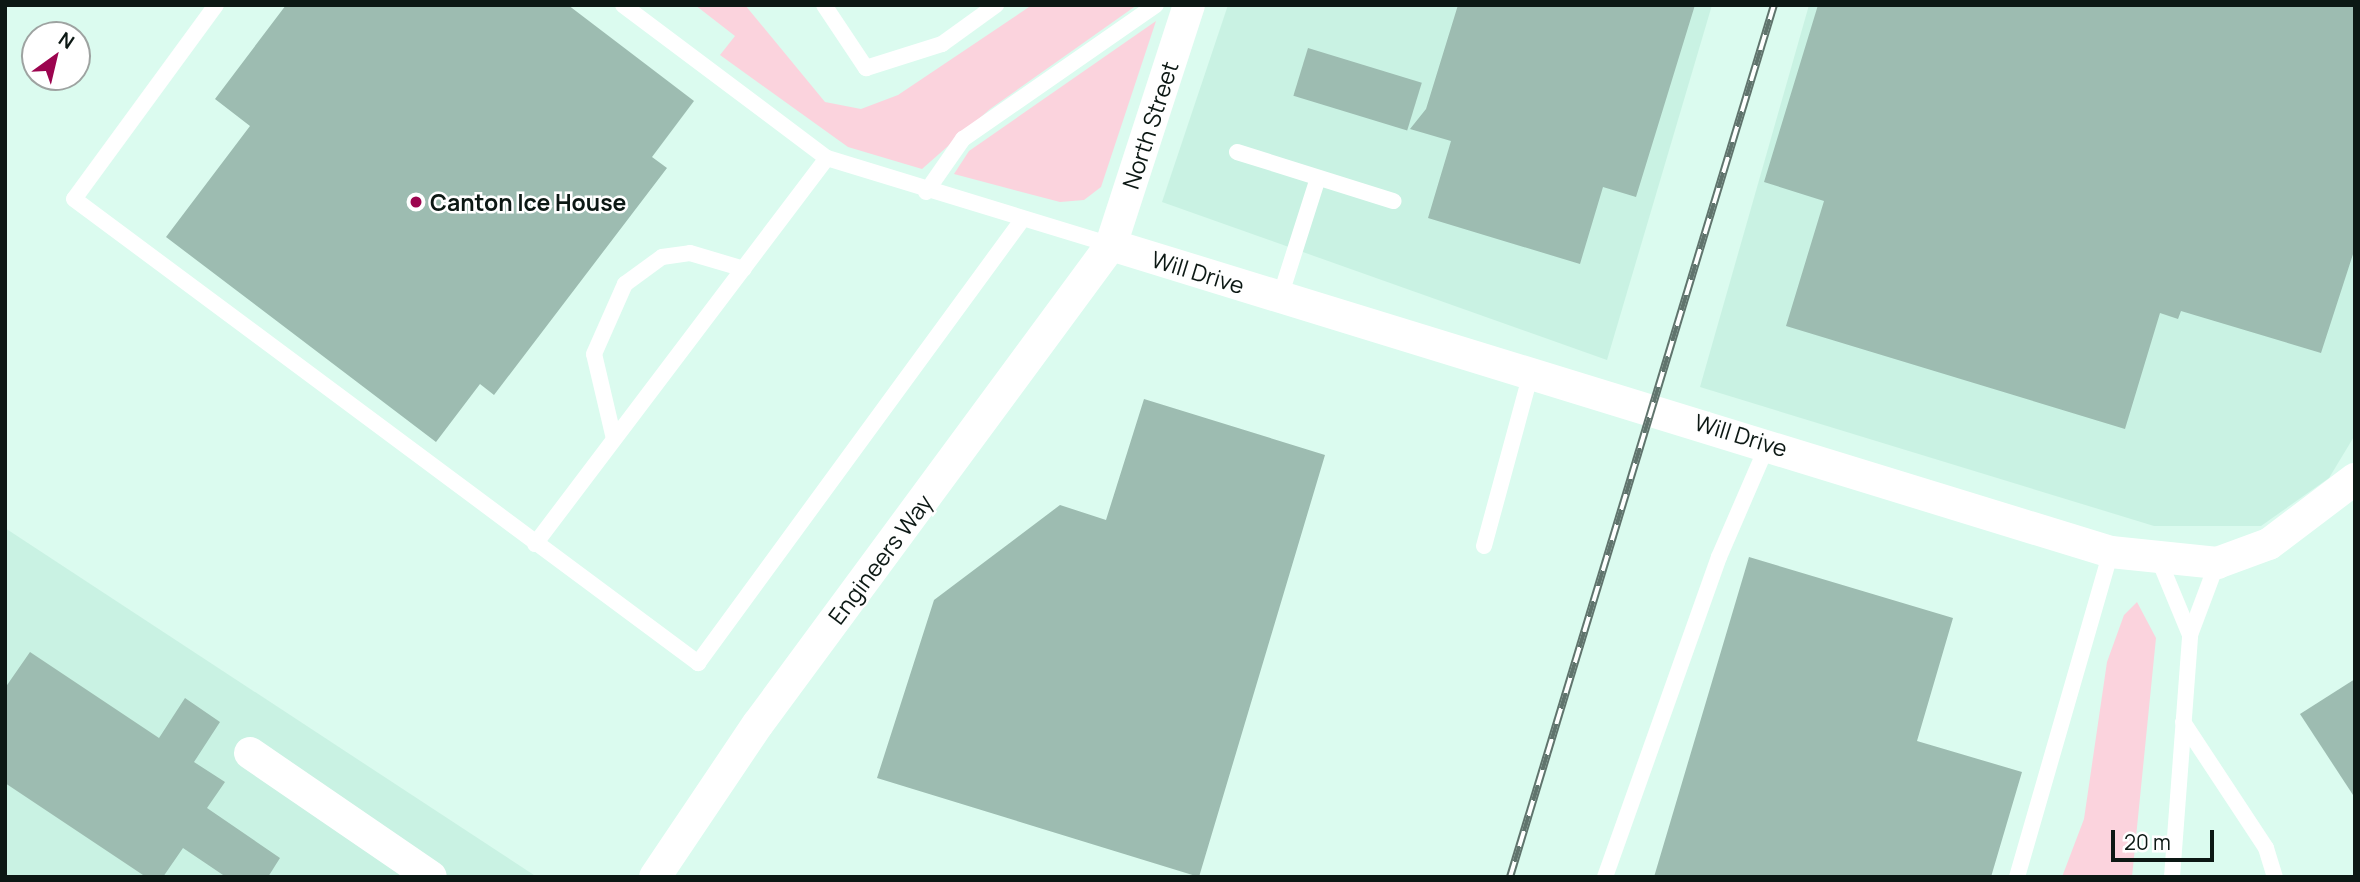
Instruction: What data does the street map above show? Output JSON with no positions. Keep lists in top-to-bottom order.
{
  "streets": {
    "street": ["North Street", "Will Drive", "Engineers Way"]
  },
  "crossings": [
    ["North Street", "Will Drive"],
    ["North Street", "Engineers Way"],
    ["Will Drive", "Engineers Way"]
  ],
  "places": ["Canton Ice House"],
  "scale_bar": "20 m",
  "north": "top right"
}
